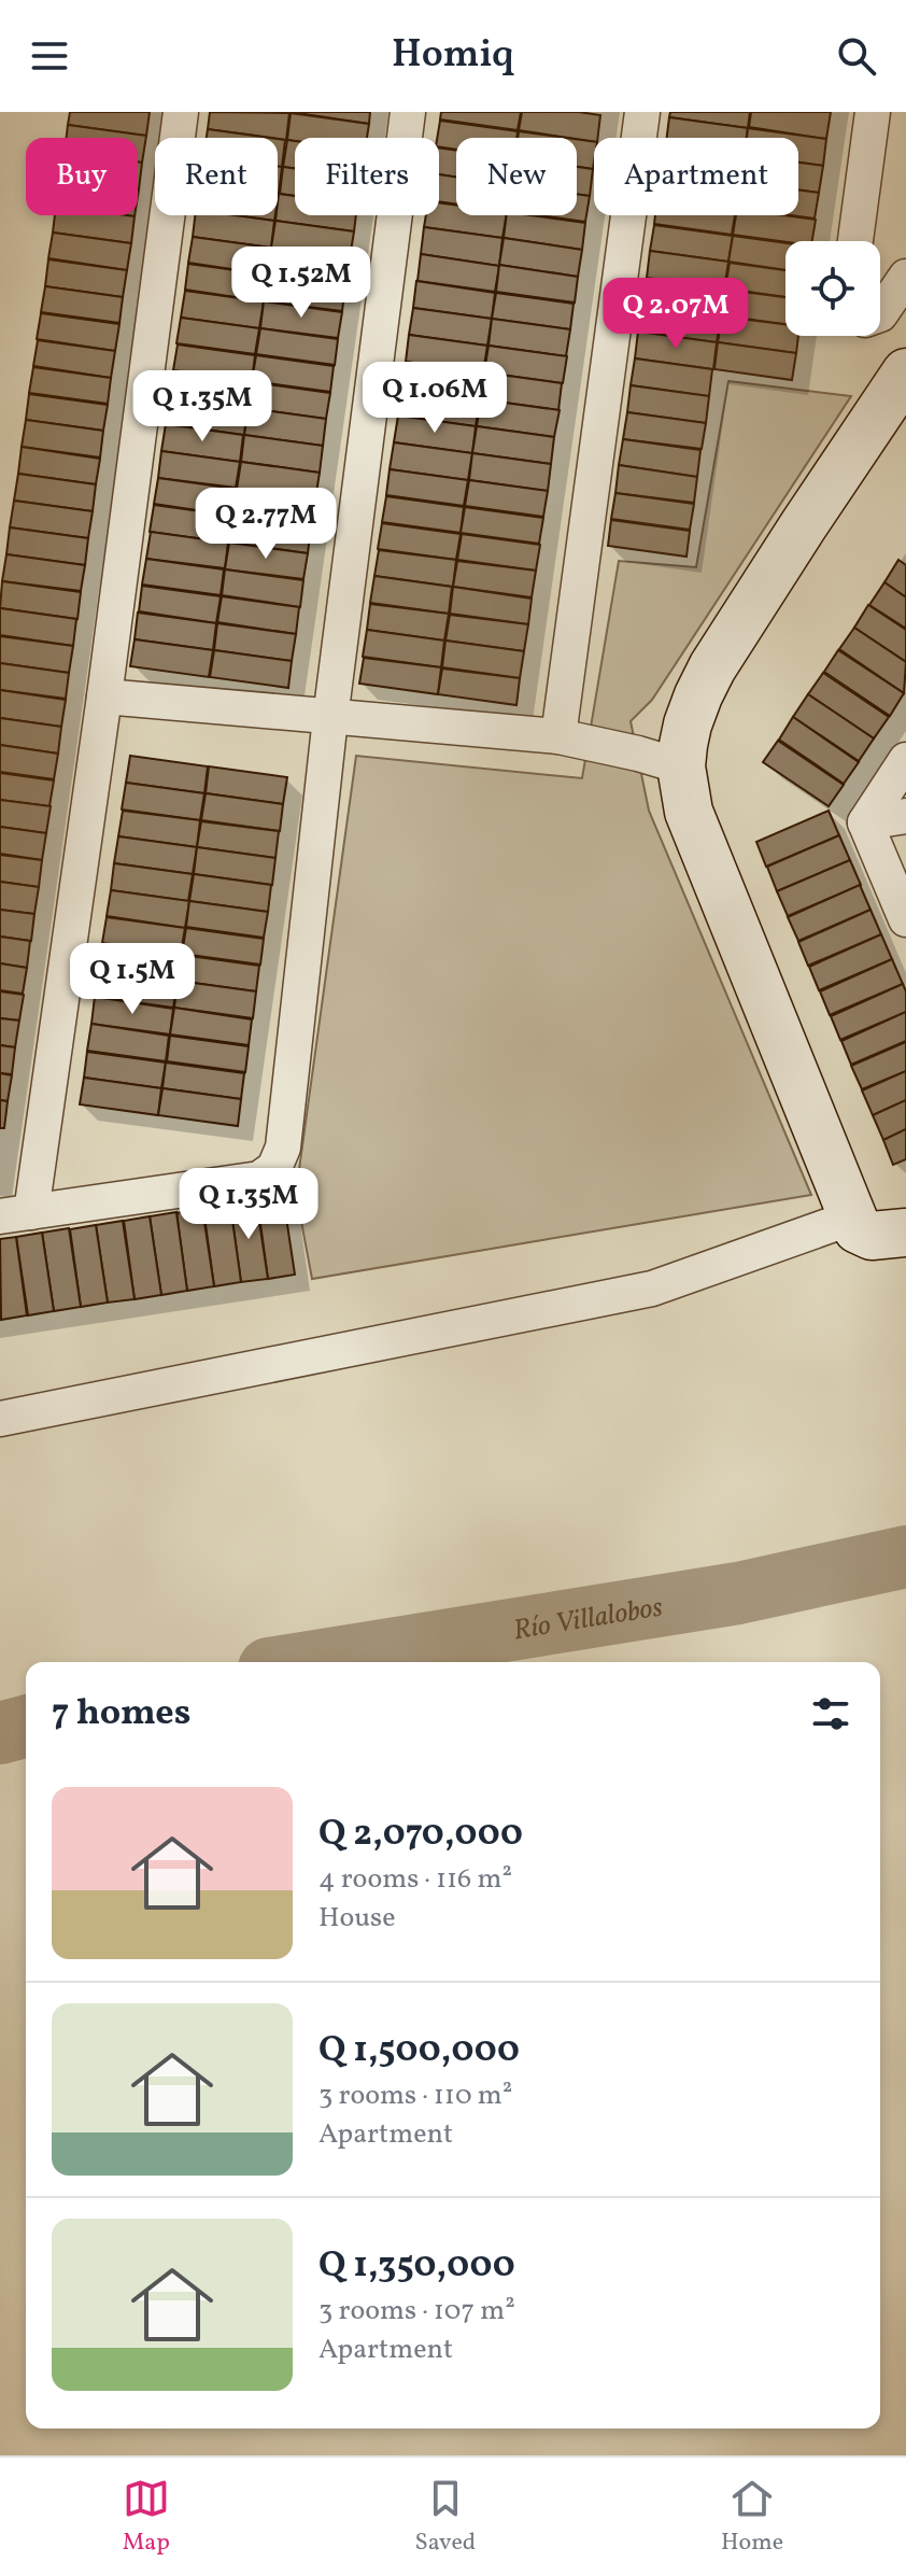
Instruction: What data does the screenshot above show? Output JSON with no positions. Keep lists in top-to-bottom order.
{
  "water": ["Río Villalobos"],
  "page": {
    "header": "Homiq",
    "chip": [
      "Buy",
      "Rent",
      "Filters",
      "New",
      "Apartment"
    ],
    "price": [
      "Q 1.52M",
      "Q 2.07M",
      "Q 1.06M",
      "Q 1.35M",
      "Q 2.77M",
      "Q 1.5M",
      "Q 1.35M"
    ],
    "heading": "7 homes",
    "list": [
      {
        "name": "Q 2,070,000",
        "note": "4 rooms · 116 m² · House"
      },
      {
        "name": "Q 1,500,000",
        "note": "3 rooms · 110 m² · Apartment"
      },
      {
        "name": "Q 1,350,000",
        "note": "3 rooms · 107 m² · Apartment"
      }
    ],
    "tabs": ["Map", "Saved", "Home"]
  }
}
